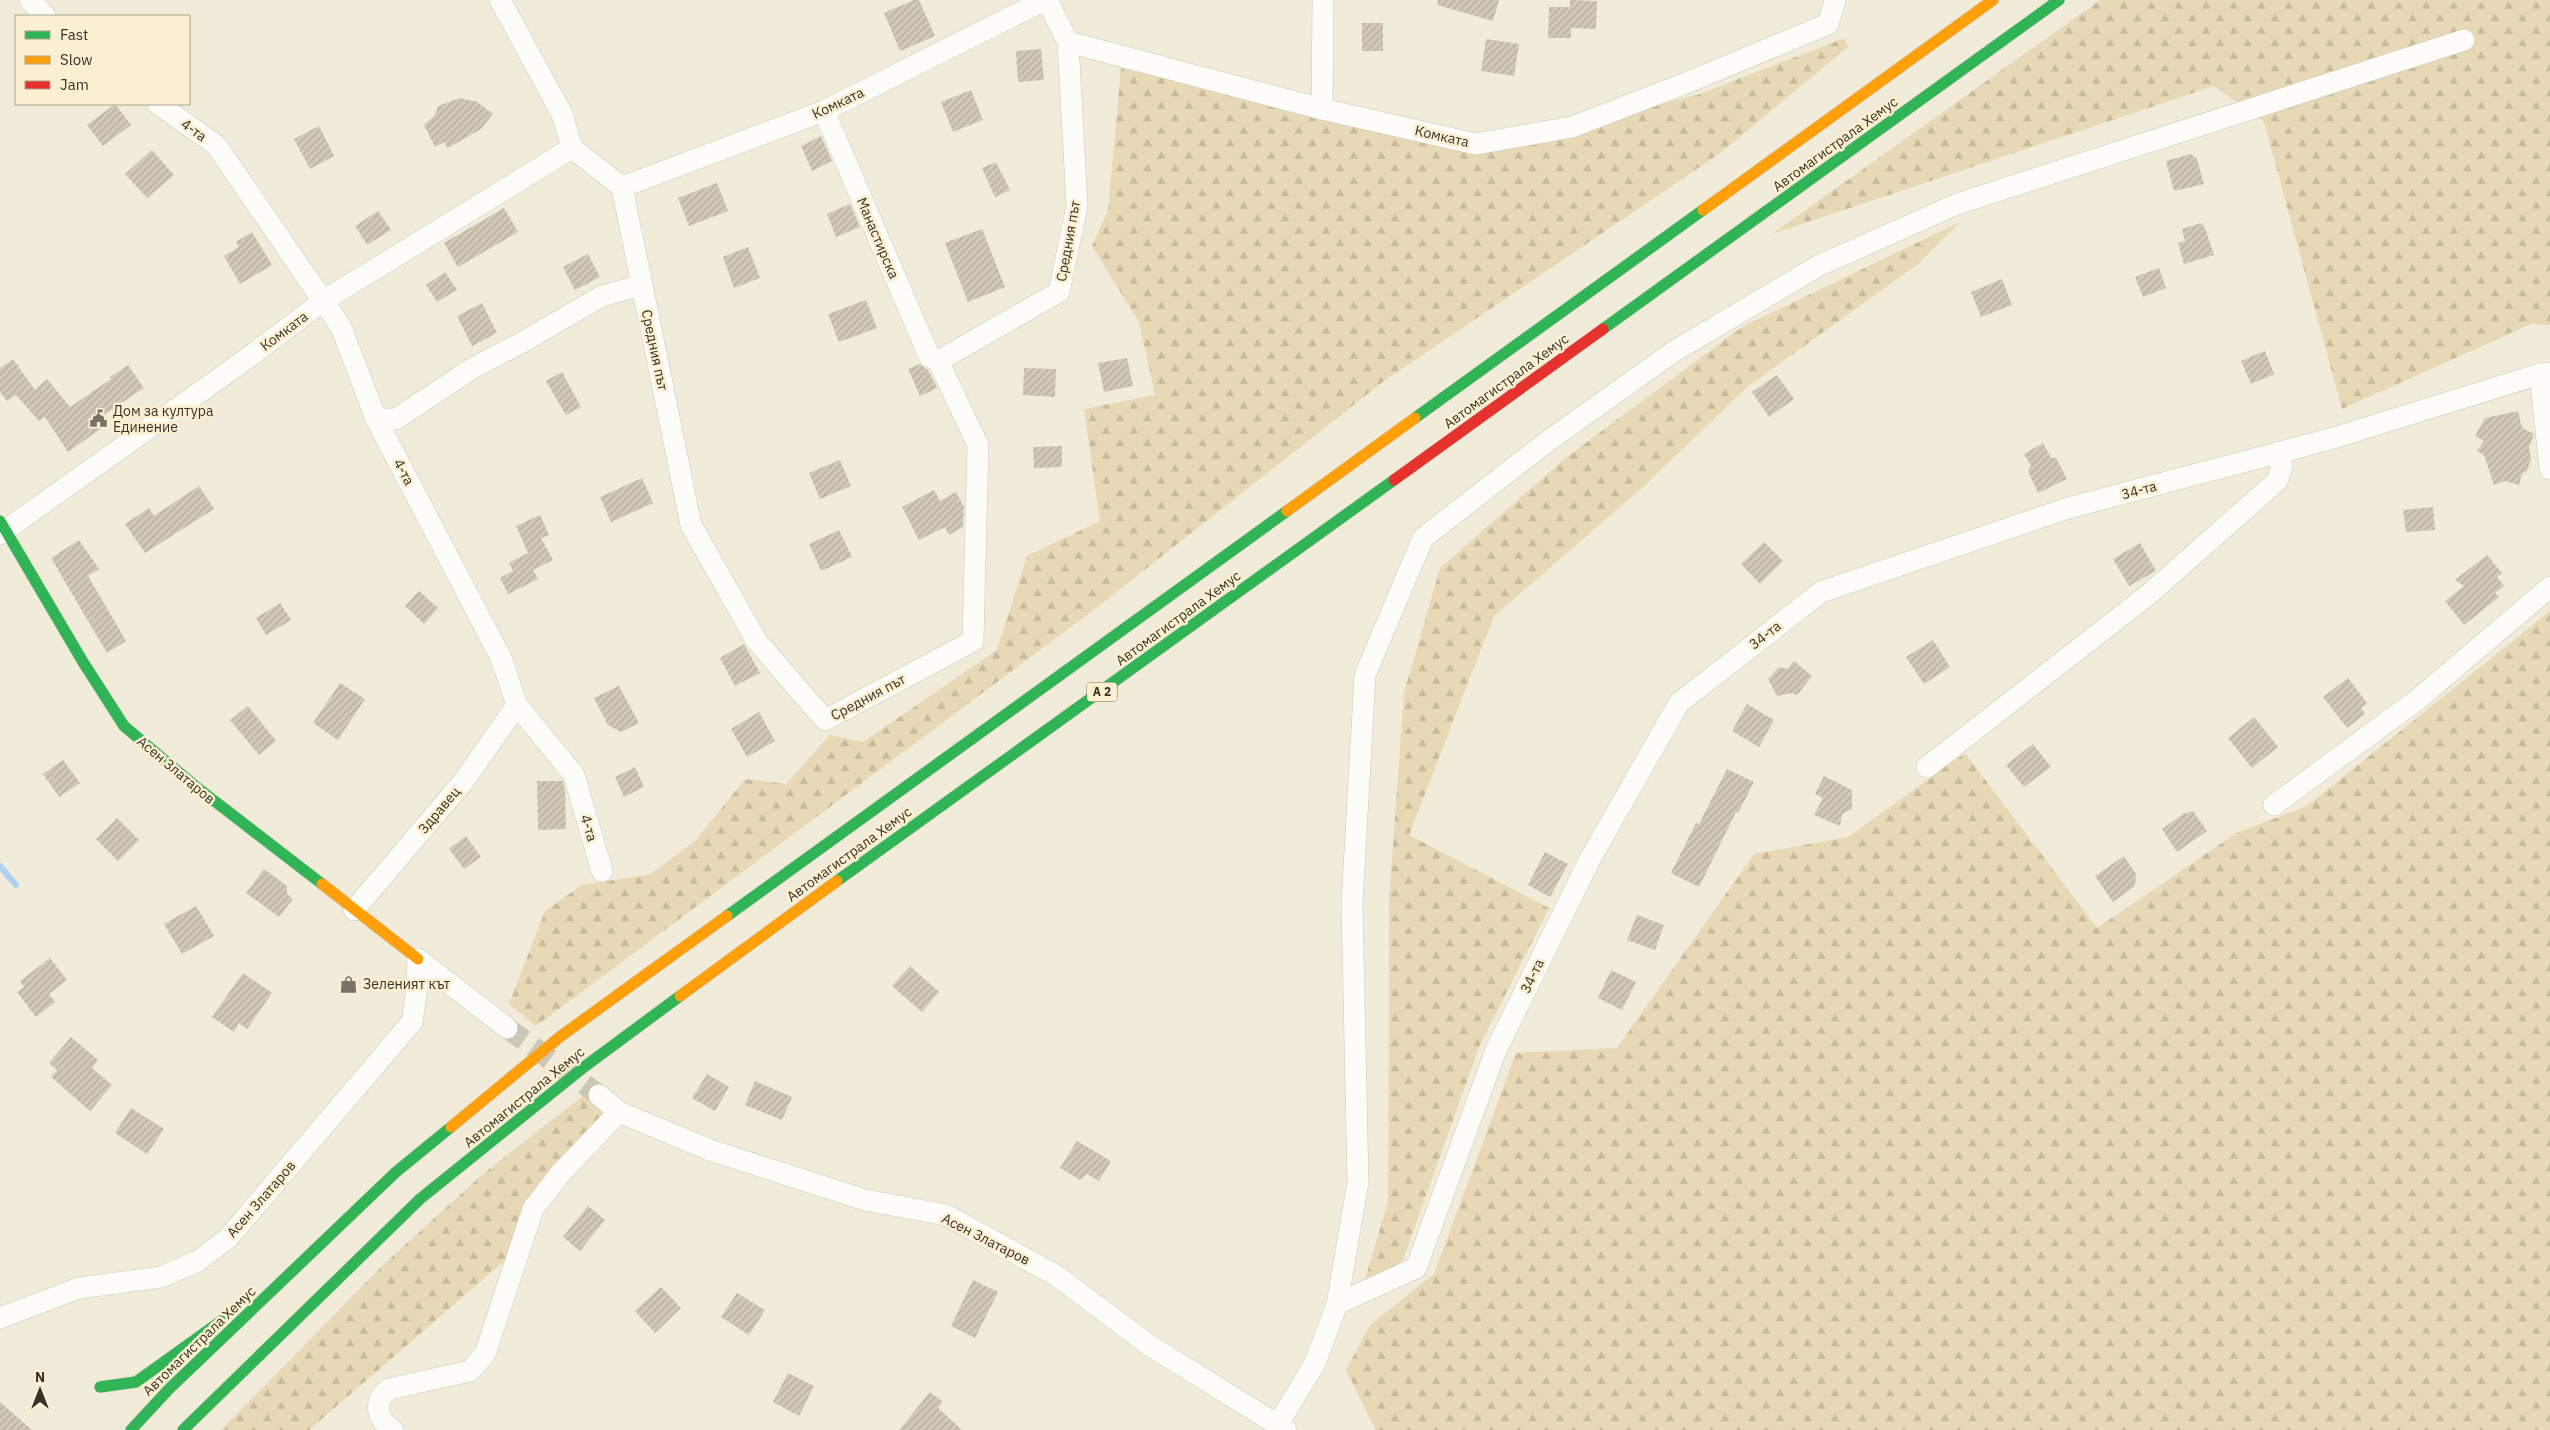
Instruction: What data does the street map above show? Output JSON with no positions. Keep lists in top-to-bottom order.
{
  "streets": {
    "main road": ["Автомагистрала Хемус", "A 2", "Асен Златаров"],
    "street": [
      "Комката",
      "4-та",
      "Манастирска",
      "Средния път",
      "34-та",
      "Здравец"
    ]
  },
  "crossings": [
    ["Комката", "4-та"],
    ["Комката", "Манастирска"],
    ["Комката", "Средния път"],
    ["Комката", "Асен Златаров"],
    ["4-та", "Здравец"],
    ["Манастирска", "Средния път"],
    ["Асен Златаров", "Здравец"]
  ],
  "places": {
    "public building": ["Дом за култура Единение"],
    "shop": ["Зеленият кът"]
  },
  "legend": ["Fast", "Slow", "Jam"],
  "north": "top"
}
